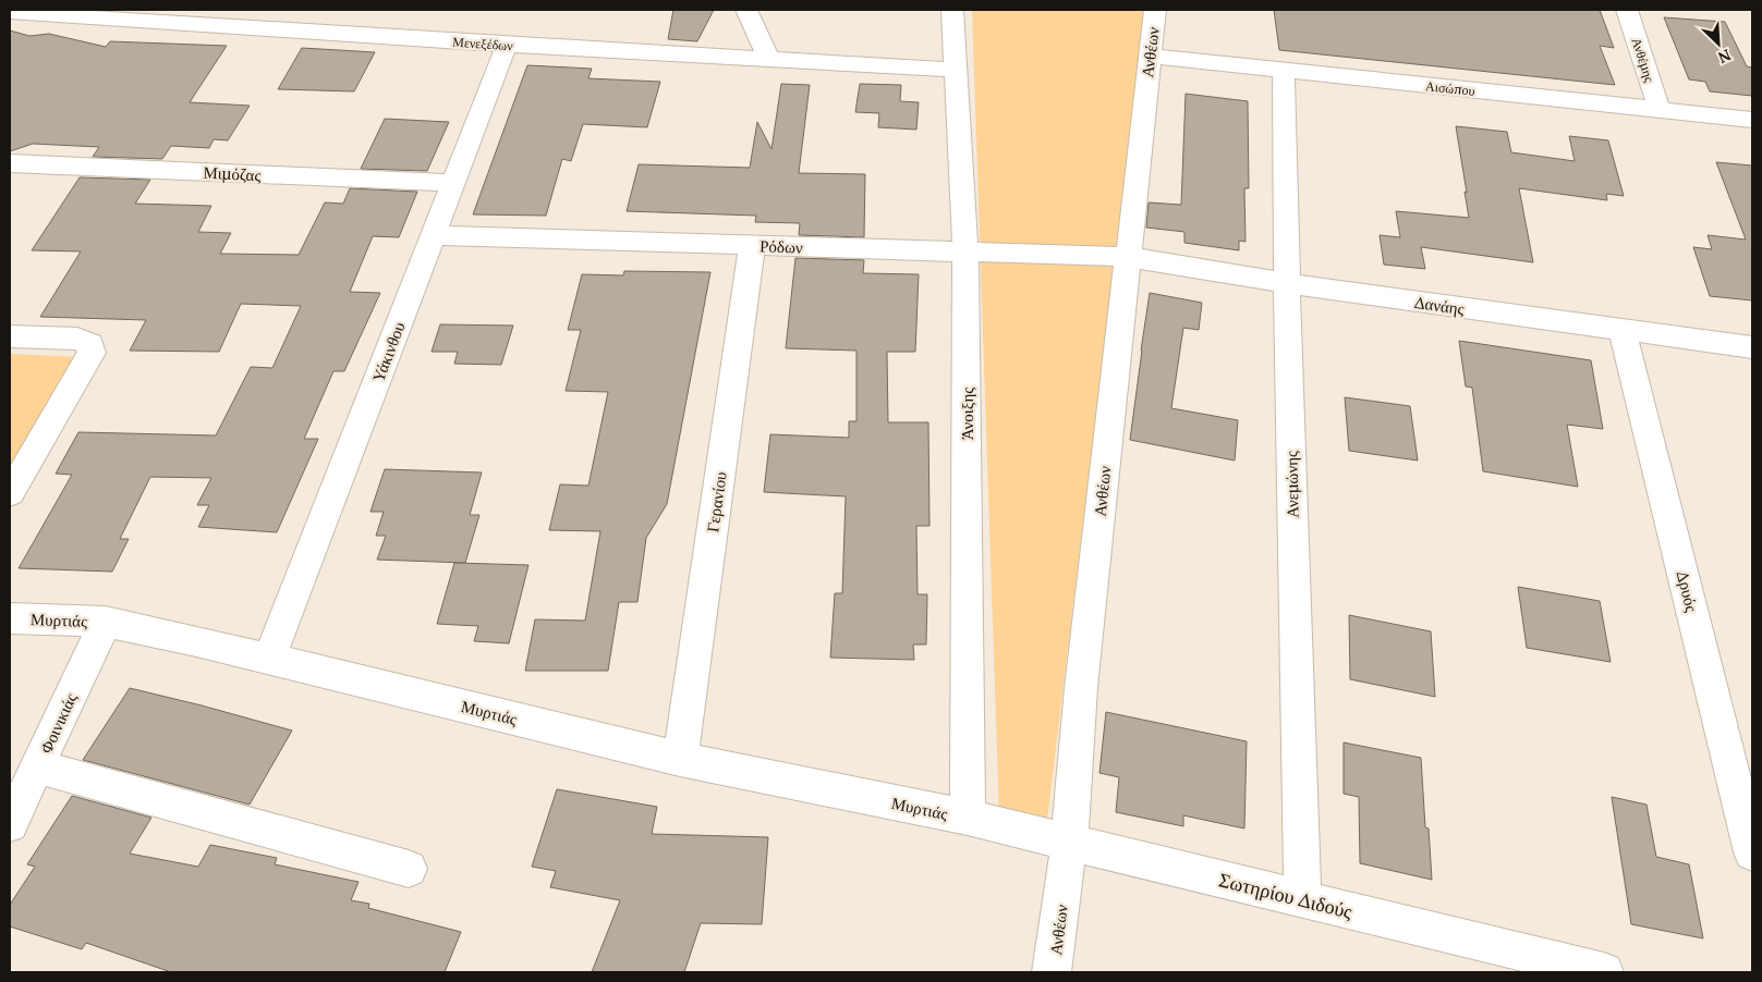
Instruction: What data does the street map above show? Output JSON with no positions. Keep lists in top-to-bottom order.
{
  "streets": {
    "street": [
      "Μενεξέδων",
      "Ανθέων",
      "Ανθέμης",
      "Αισώπου",
      "Μιμόζας",
      "Ρόδων",
      "Δανάης",
      "Υάκινθου",
      "Άνοιξης",
      "Ανεμώνης",
      "Γερανίου",
      "Δρυός",
      "Μυρτιάς",
      "Φοινικιάς",
      "Σωτηρίου Διδούς"
    ]
  },
  "crossings": [
    ["Μενεξέδων", "Υάκινθου"],
    ["Μενεξέδων", "Άνοιξης"],
    ["Ανθέων", "Αισώπου"],
    ["Ανθέων", "Ρόδων"],
    ["Ανθέων", "Δανάης"],
    ["Ανθέων", "Σωτηρίου Διδούς"],
    ["Ανθέμης", "Αισώπου"],
    ["Αισώπου", "Ανεμώνης"],
    ["Μιμόζας", "Υάκινθου"],
    ["Ρόδων", "Δανάης"],
    ["Ρόδων", "Υάκινθου"],
    ["Ρόδων", "Άνοιξης"],
    ["Ρόδων", "Γερανίου"],
    ["Δανάης", "Ανεμώνης"],
    ["Δανάης", "Δρυός"],
    ["Υάκινθου", "Μυρτιάς"],
    ["Άνοιξης", "Μυρτιάς"],
    ["Άνοιξης", "Σωτηρίου Διδούς"],
    ["Ανεμώνης", "Σωτηρίου Διδούς"],
    ["Γερανίου", "Μυρτιάς"],
    ["Μυρτιάς", "Φοινικιάς"],
    ["Μυρτιάς", "Σωτηρίου Διδούς"]
  ],
  "north": "bottom right"
}
